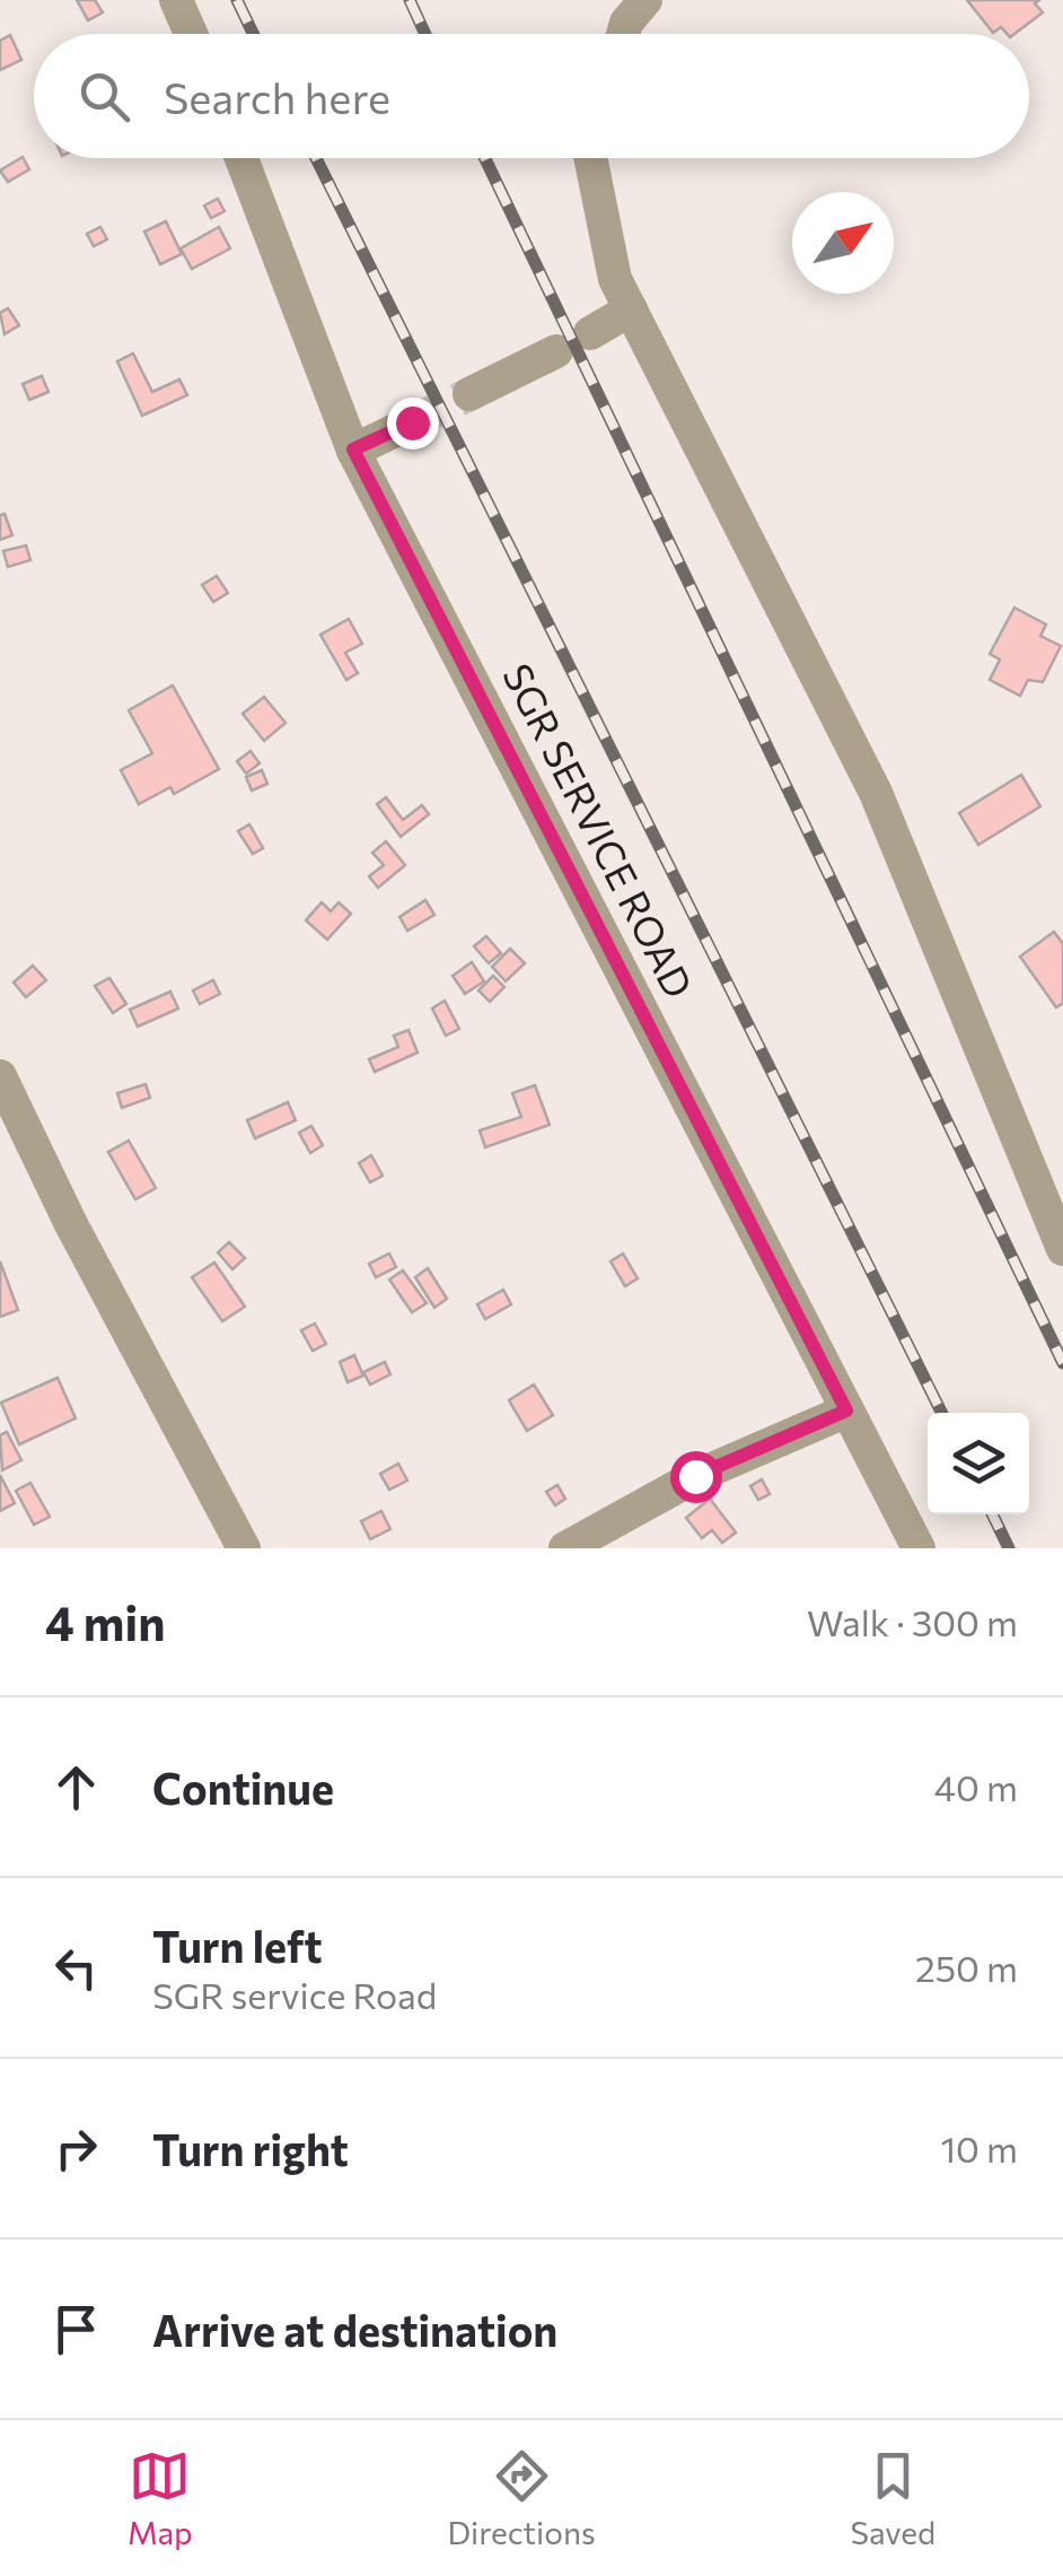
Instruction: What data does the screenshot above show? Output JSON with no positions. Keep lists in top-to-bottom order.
{
  "streets": {
    "street": ["SGR SERVICE ROAD"]
  },
  "north": "top right",
  "page": {
    "search": "Search here",
    "heading": ["4 min", "Walk · 300 m"],
    "list": [
      ["Continue", "40 m"],
      ["Turn left", "SGR service Road", "250 m"],
      ["Turn right", "10 m"],
      "Arrive at destination"
    ],
    "nav": ["Map", "Directions", "Saved"]
  }
}
